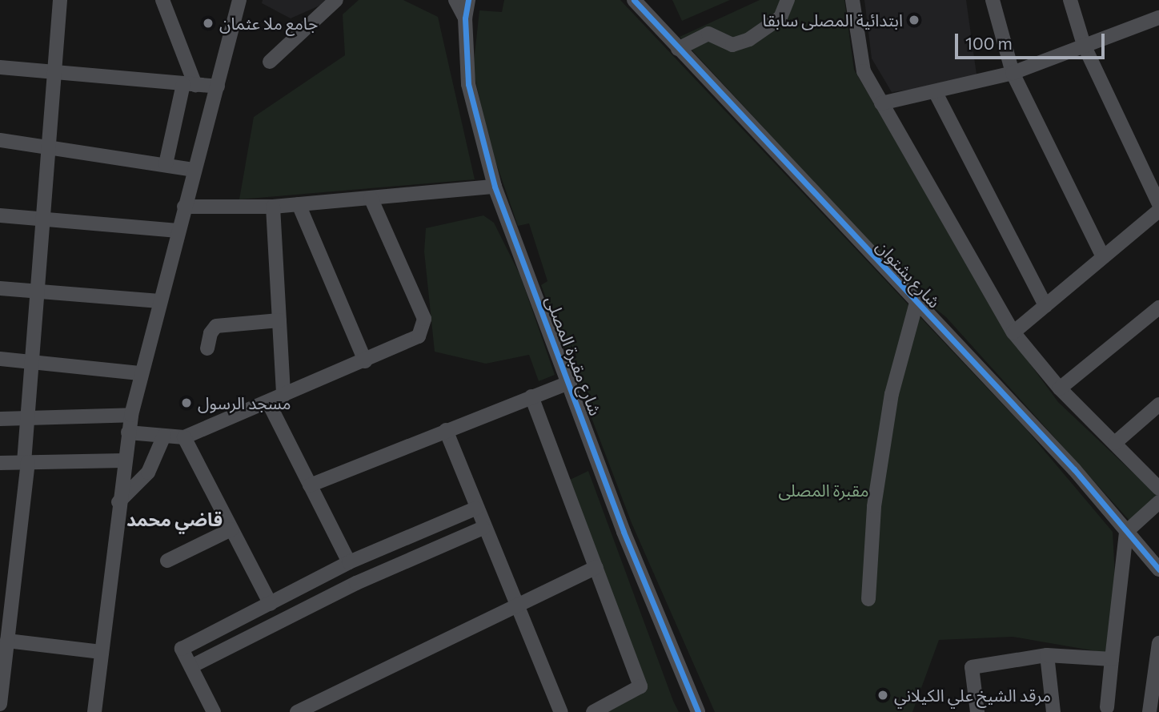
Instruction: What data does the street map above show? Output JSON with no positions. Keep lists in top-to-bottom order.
{
  "streets": {
    "street": ["شارع بشتوان", "شارع مقبرة المصلى"]
  },
  "districts": ["قاضي محمد"],
  "parks": ["مقبرة المصلى"],
  "places": [
    "ابتدائية المصلى سابقا",
    "جامع ملا عثمان",
    "مسجد الرسول",
    "مرقد الشيخ علي الكيلاني"
  ],
  "scale_bar": "100 m"
}
